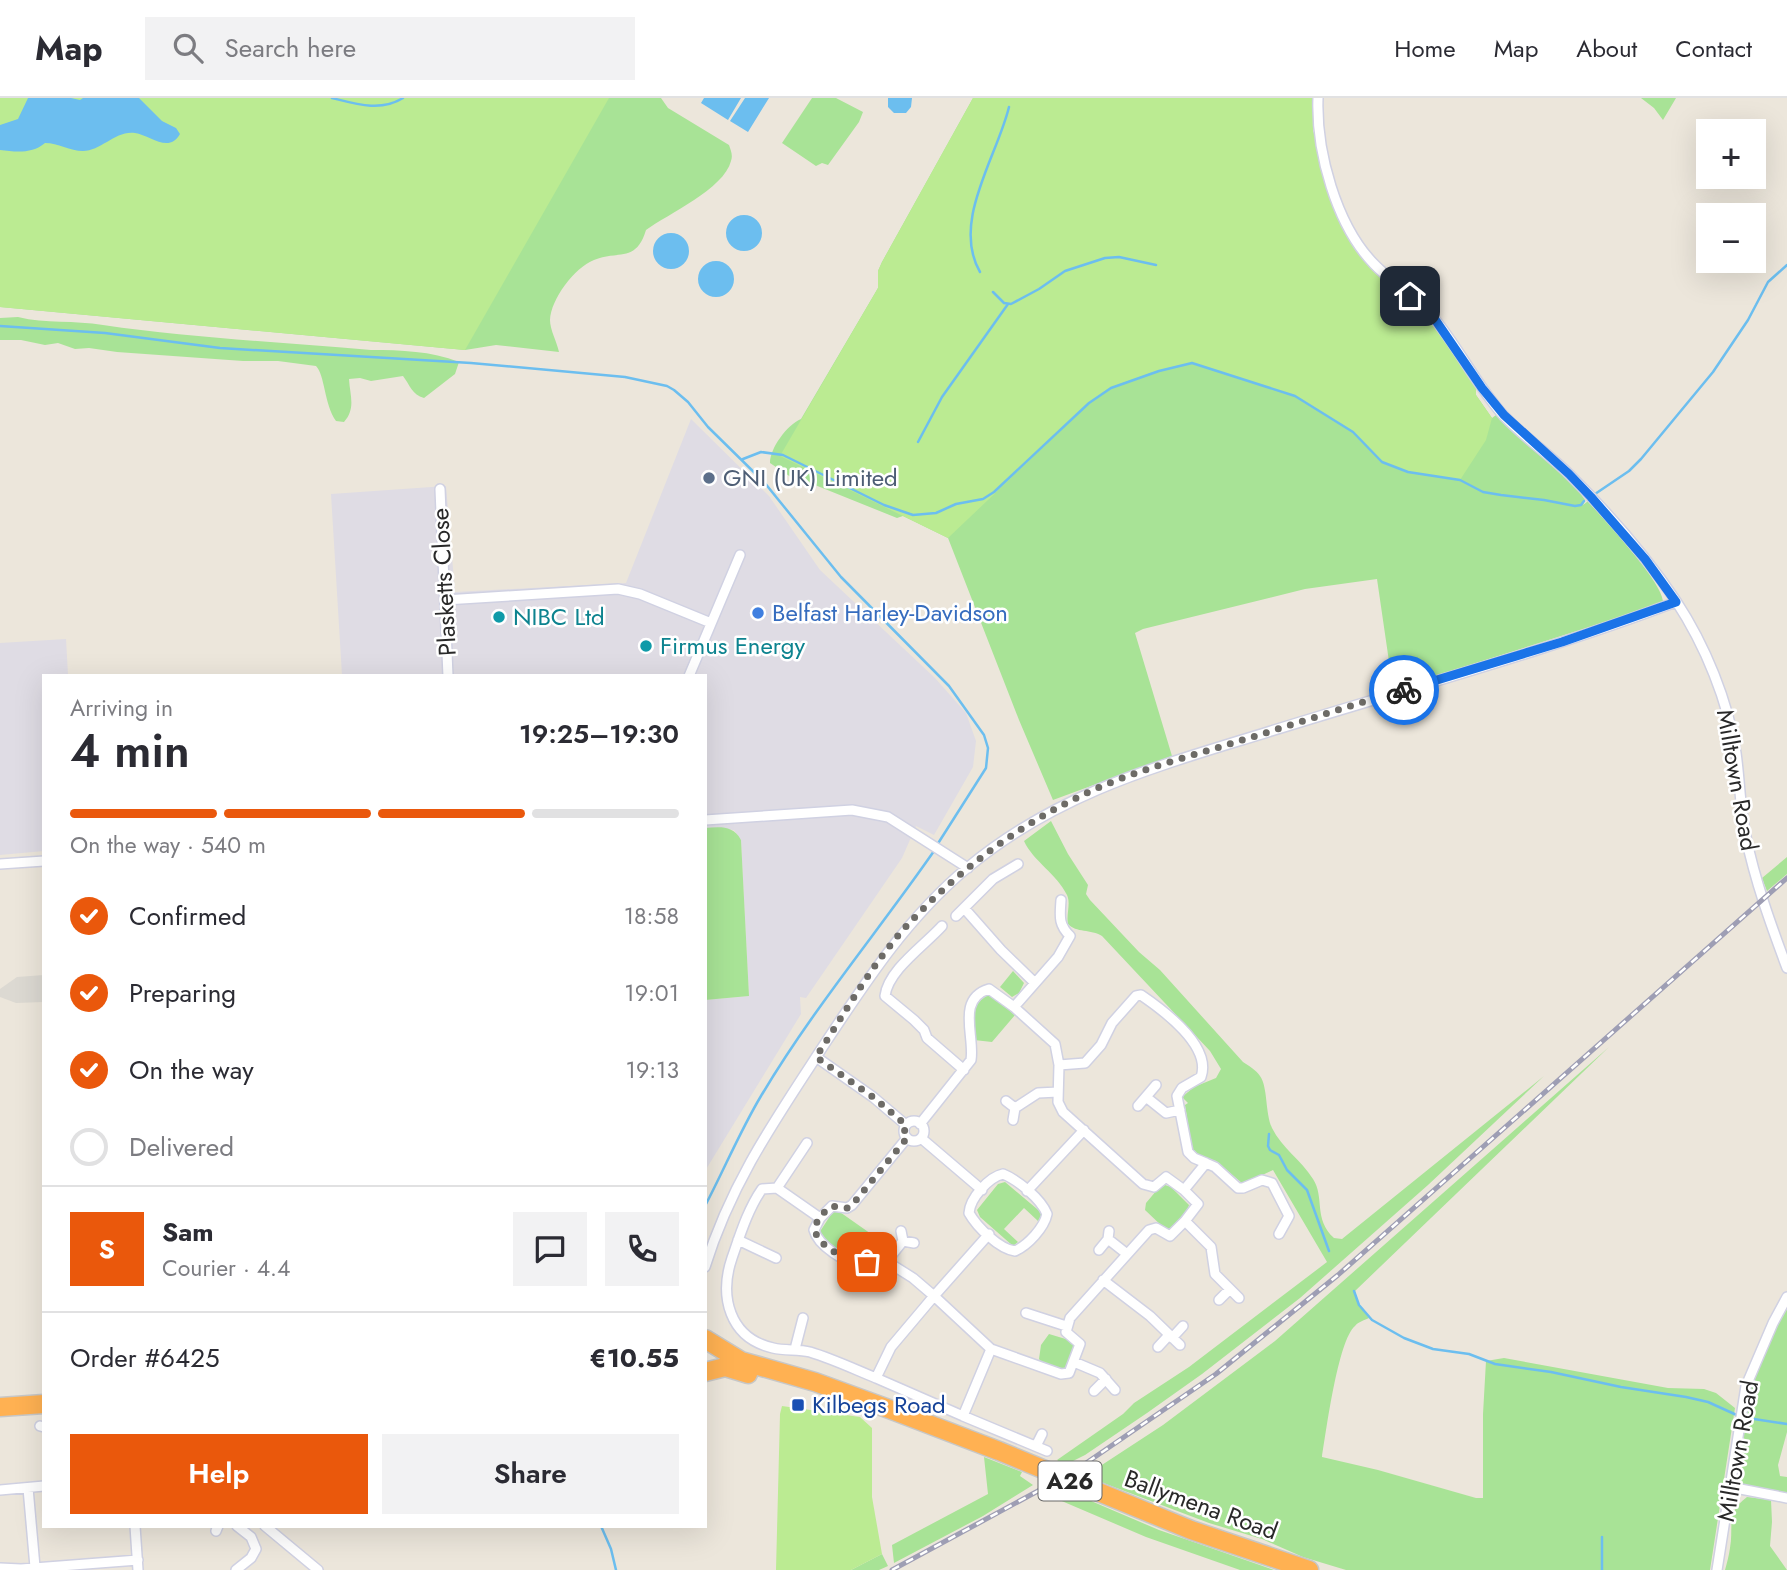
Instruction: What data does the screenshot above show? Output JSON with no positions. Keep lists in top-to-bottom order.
{
  "streets": {
    "highway": ["A26", "Ballymena Road"],
    "street": ["Plasketts Close", "Milltown Road"]
  },
  "places": {
    "other": [
      "GNI (UK) Limited",
      "Belfast Harley-Davidson",
      "NIBC Ltd",
      "Firmus Energy"
    ],
    "transit": ["Kilbegs Road"]
  },
  "page": {
    "header": "Map",
    "search": "Search here",
    "nav": [
      "Home",
      "Map",
      "About",
      "Contact"
    ],
    "map_buttons": ["+", "−"],
    "heading": ["4 min", "Arriving in", "19:25–19:30"],
    "panel": [
      "Sam",
      "Courier · 4.4",
      "Order #6425",
      "€10.55"
    ],
    "bar": "On the way · 540 m",
    "list": [
      ["Confirmed", "18:58"],
      ["Preparing", "19:01"],
      ["On the way", "19:13"],
      "Delivered"
    ],
    "round": "S",
    "buttons": ["Help", "Share"]
  }
}
